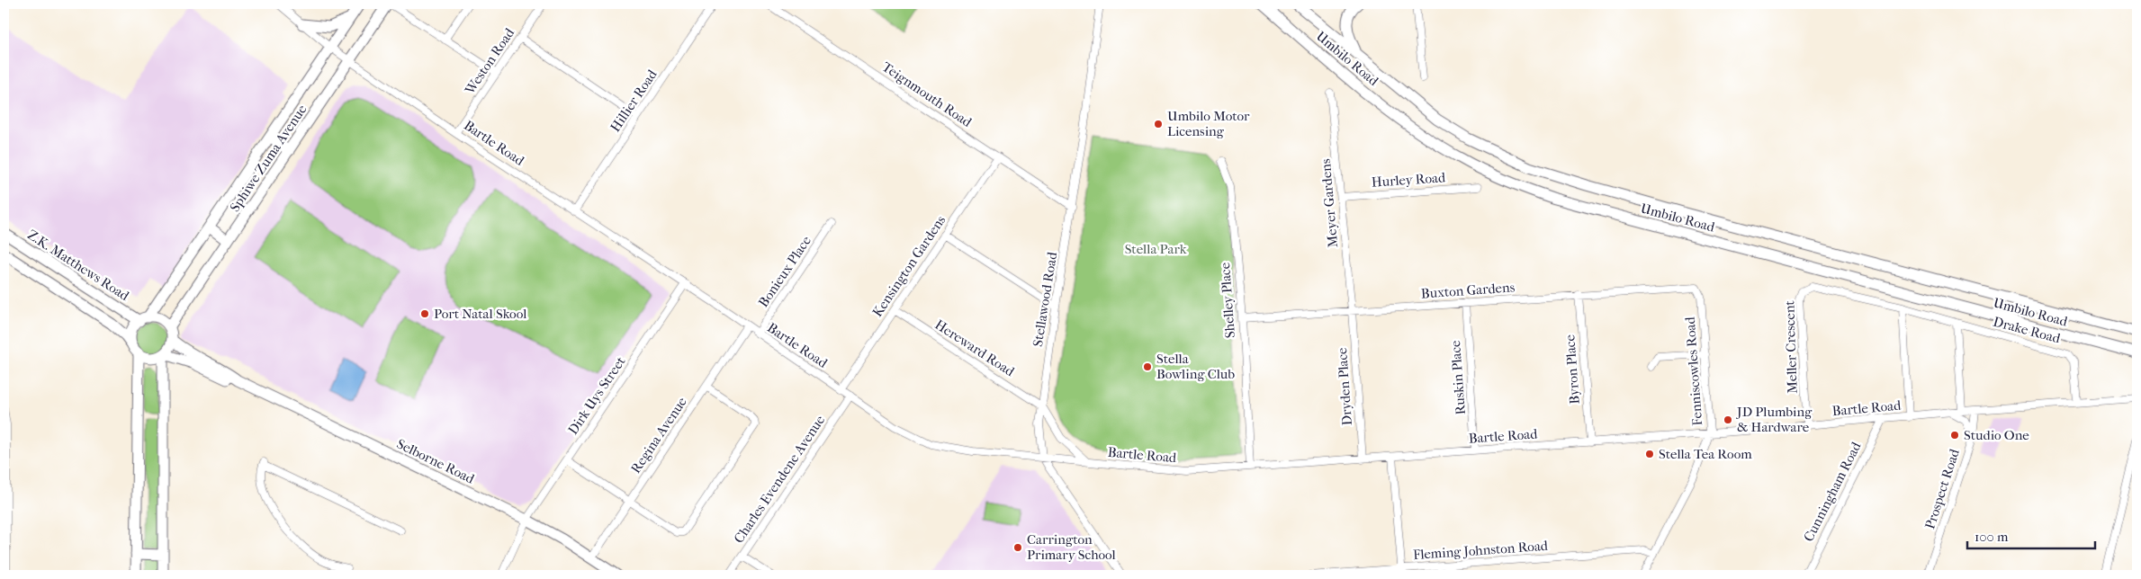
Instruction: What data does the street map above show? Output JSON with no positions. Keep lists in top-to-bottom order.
{
  "streets": {
    "street": [
      "Umbilo Road",
      "Weston Road",
      "Teignmouth Road",
      "Hillier Road",
      "Bartle Road",
      "Sphiwe Zuma Avenue",
      "Hurley Road",
      "Meyer Gardens",
      "Z.K. Matthews Road",
      "Kensington Gardens",
      "Bonieux Place",
      "Buxton Gardens",
      "Stellawood Road",
      "Shelley Place",
      "Drake Road",
      "Meller Crescent",
      "Hereward Road",
      "Byron Place",
      "Fenniscowles Road",
      "Ruskin Place",
      "Dryden Place",
      "Dirk Uys Street",
      "Regina Avenue",
      "Selborne Road",
      "Charles Evendene Avenue",
      "Prospect Road",
      "Cunningham Road",
      "Fleming Johnston Road"
    ]
  },
  "crossings": [
    ["Weston Road", "Bartle Road"],
    ["Teignmouth Road", "Kensington Gardens"],
    ["Teignmouth Road", "Stellawood Road"],
    ["Hillier Road", "Bartle Road"],
    ["Bartle Road", "Sphiwe Zuma Avenue"],
    ["Bartle Road", "Kensington Gardens"],
    ["Bartle Road", "Bonieux Place"],
    ["Bartle Road", "Stellawood Road"],
    ["Bartle Road", "Shelley Place"],
    ["Bartle Road", "Drake Road"],
    ["Bartle Road", "Meller Crescent"],
    ["Bartle Road", "Byron Place"],
    ["Bartle Road", "Fenniscowles Road"],
    ["Bartle Road", "Ruskin Place"],
    ["Bartle Road", "Dryden Place"],
    ["Bartle Road", "Dirk Uys Street"],
    ["Bartle Road", "Regina Avenue"],
    ["Bartle Road", "Charles Evendene Avenue"],
    ["Bartle Road", "Prospect Road"],
    ["Bartle Road", "Cunningham Road"],
    ["Sphiwe Zuma Avenue", "Z.K. Matthews Road"],
    ["Sphiwe Zuma Avenue", "Selborne Road"],
    ["Hurley Road", "Meyer Gardens"],
    ["Meyer Gardens", "Buxton Gardens"],
    ["Meyer Gardens", "Dryden Place"],
    ["Z.K. Matthews Road", "Selborne Road"],
    ["Kensington Gardens", "Hereward Road"],
    ["Buxton Gardens", "Shelley Place"],
    ["Buxton Gardens", "Byron Place"],
    ["Buxton Gardens", "Fenniscowles Road"],
    ["Buxton Gardens", "Ruskin Place"],
    ["Buxton Gardens", "Dryden Place"],
    ["Stellawood Road", "Hereward Road"],
    ["Fenniscowles Road", "Fleming Johnston Road"],
    ["Dirk Uys Street", "Selborne Road"],
    ["Regina Avenue", "Selborne Road"]
  ],
  "parks": ["Stella Park"],
  "places": [
    "Umbilo Motor Licensing",
    "Port Natal Skool",
    "Stella Bowling Club",
    "JD Plumbing & Hardware",
    "Studio One",
    "Stella Tea Room",
    "Carrington Primary School"
  ],
  "scale_bar": "100 m"
}
